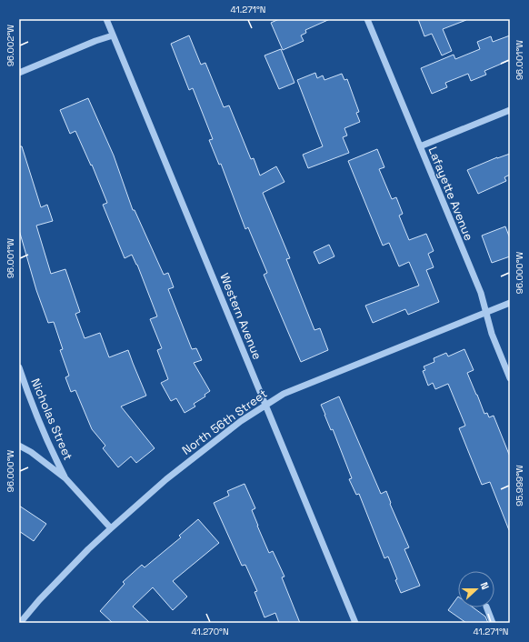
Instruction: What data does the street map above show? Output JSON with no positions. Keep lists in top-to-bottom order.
{
  "streets": {
    "street": [
      "Lafayette Avenue",
      "Western Avenue",
      "Nicholas Street",
      "North 56th Street"
    ]
  },
  "crossings": [
    ["Lafayette Avenue", "North 56th Street"],
    ["Western Avenue", "North 56th Street"]
  ],
  "north": "right",
  "coordinates": [
    "41.271°N",
    "96.002°W",
    "96.001°W",
    "96.000°W",
    "95.999°W",
    "41.270°N"
  ]
}
